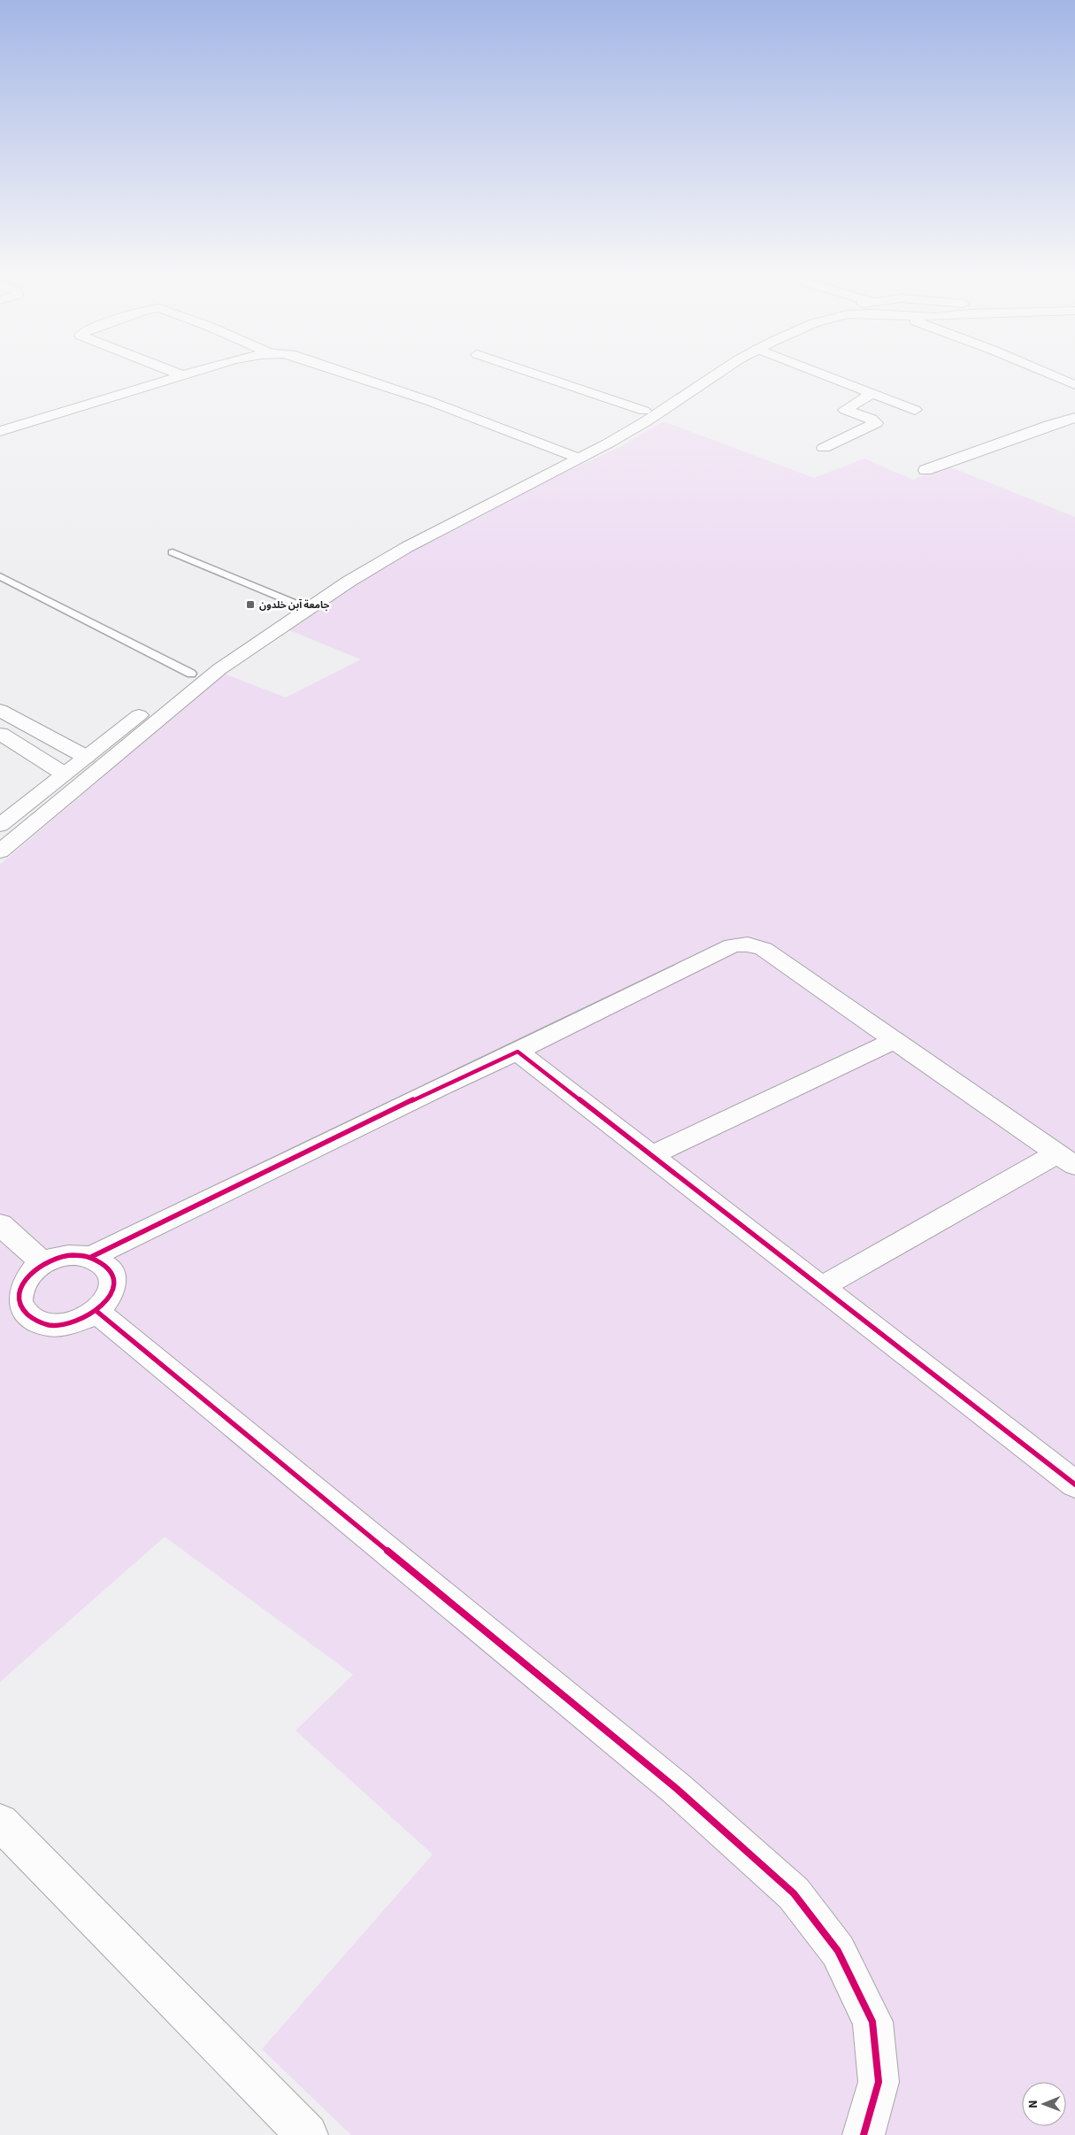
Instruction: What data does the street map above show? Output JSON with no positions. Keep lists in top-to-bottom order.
{
  "places": {
    "transit": ["جامعة آبن خلدون"]
  },
  "north": "left"
}
